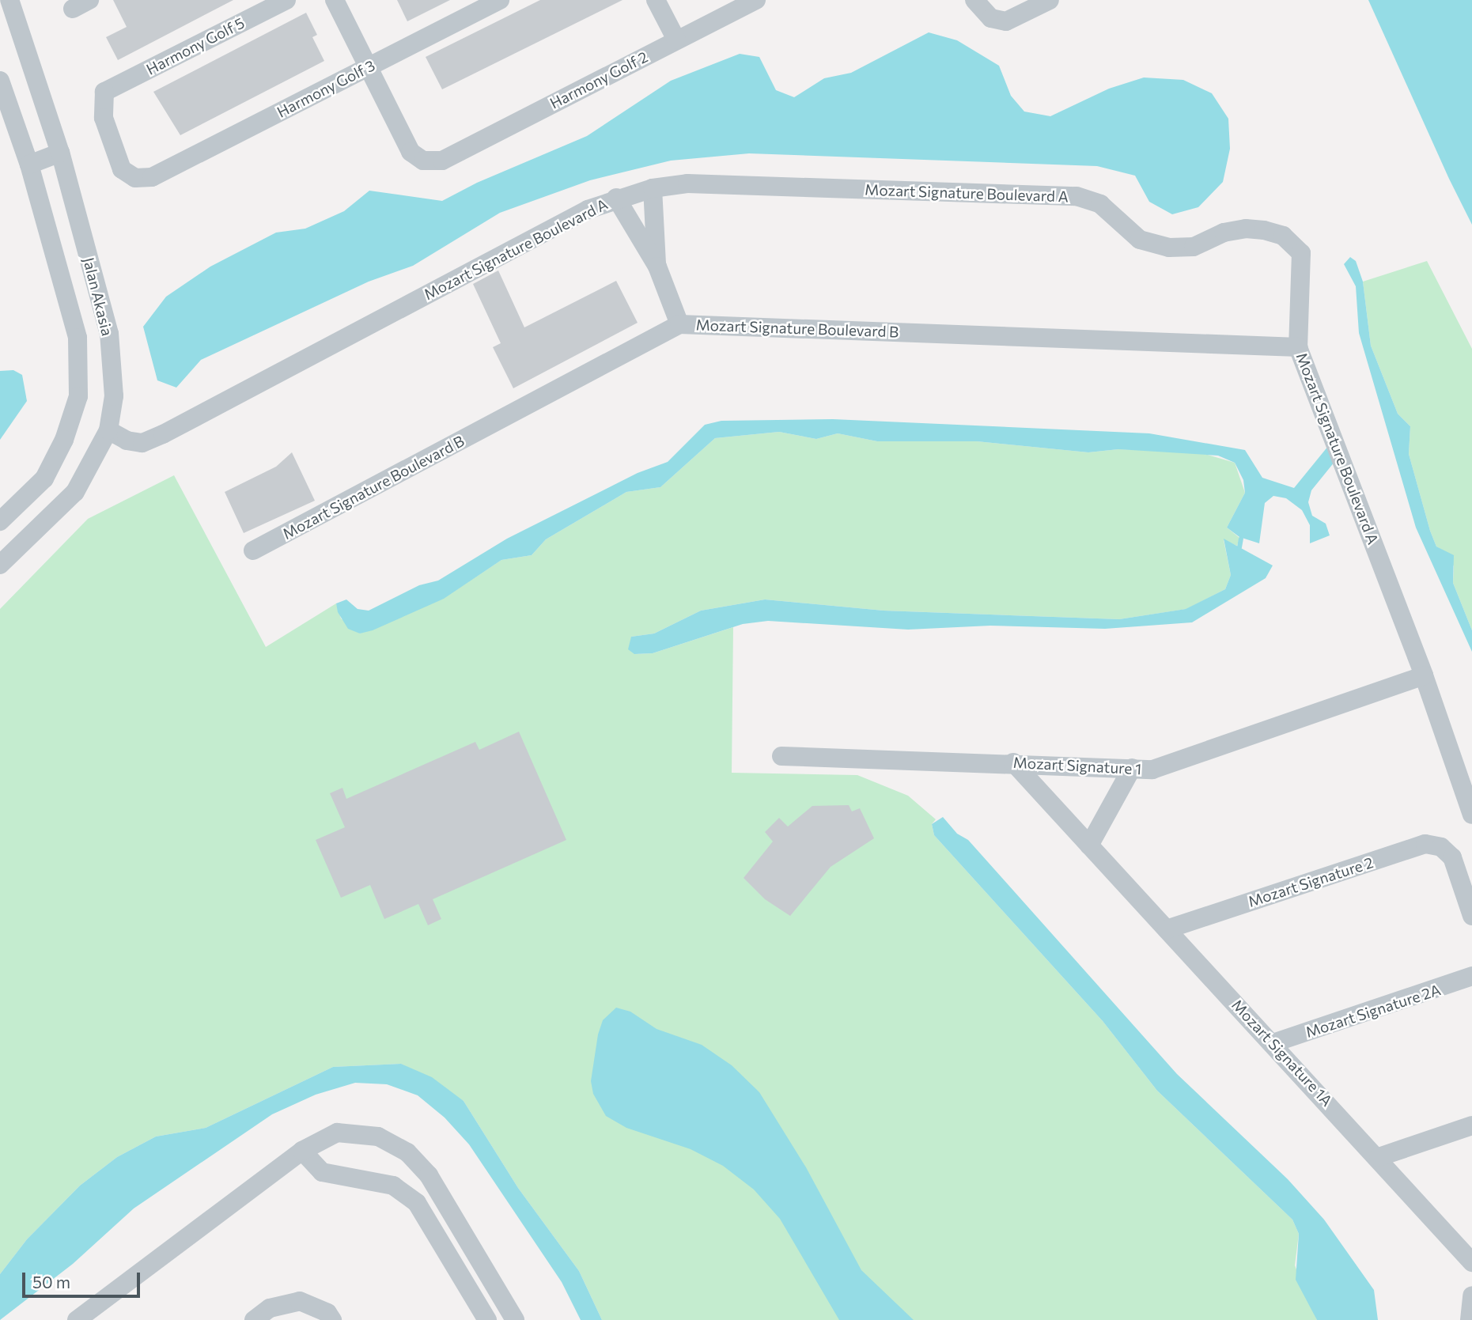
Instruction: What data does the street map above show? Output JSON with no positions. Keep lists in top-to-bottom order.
{
  "streets": {
    "street": [
      "Harmony Golf 5",
      "Harmony Golf 2",
      "Harmony Golf 3",
      "Mozart Signature Boulevard A",
      "Jalan Akasia",
      "Mozart Signature Boulevard B",
      "Mozart Signature 1",
      "Mozart Signature 2",
      "Mozart Signature 2A",
      "Mozart Signature 1A"
    ]
  },
  "crossings": [
    ["Harmony Golf 5", "Harmony Golf 3"],
    ["Harmony Golf 2", "Harmony Golf 3"],
    ["Mozart Signature Boulevard A", "Jalan Akasia"],
    ["Mozart Signature Boulevard A", "Mozart Signature Boulevard B"],
    ["Mozart Signature Boulevard A", "Mozart Signature 1"],
    ["Mozart Signature 1", "Mozart Signature 1A"],
    ["Mozart Signature 2", "Mozart Signature 1A"],
    ["Mozart Signature 2A", "Mozart Signature 1A"]
  ],
  "scale_bar": "50 m"
}
